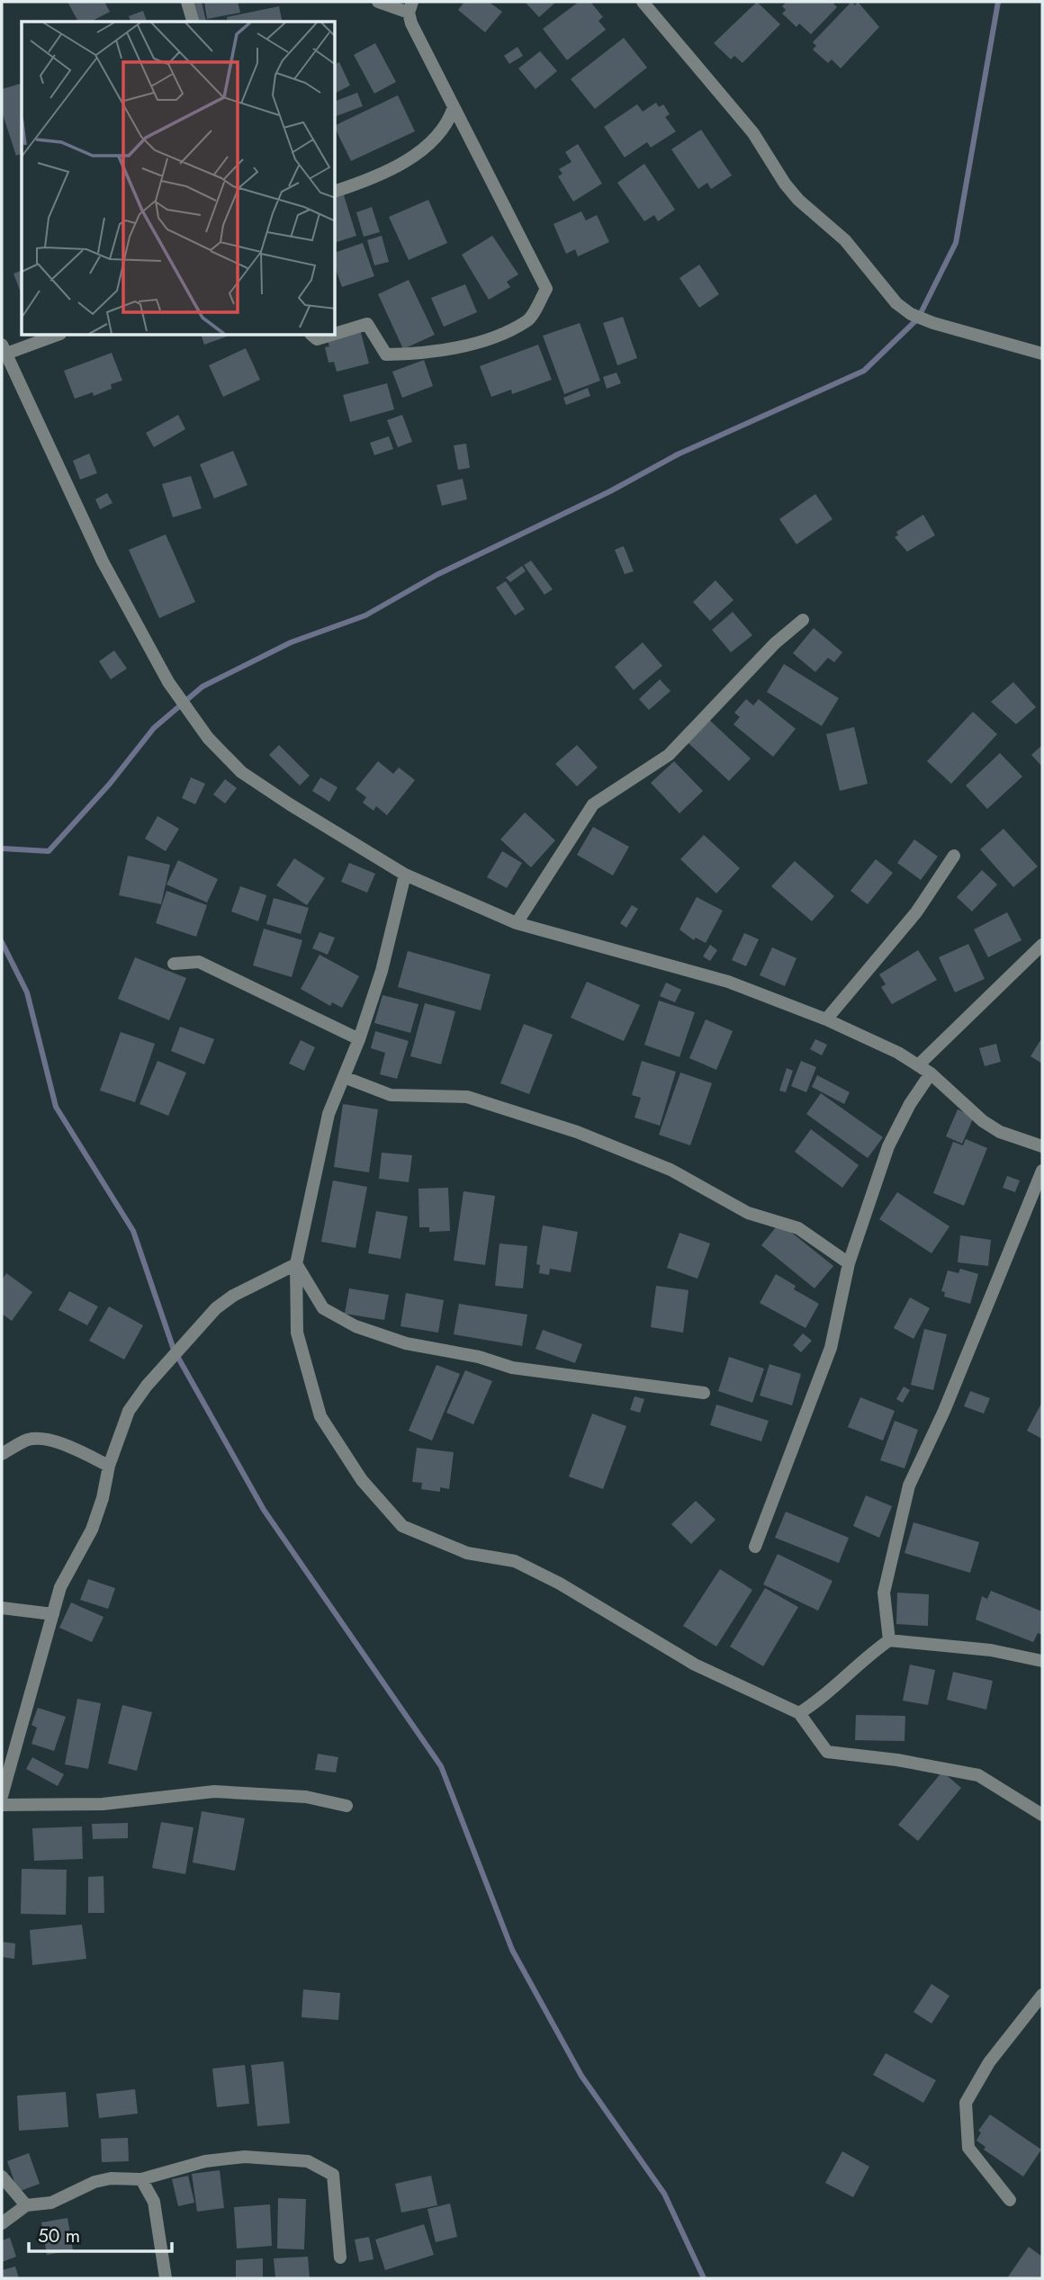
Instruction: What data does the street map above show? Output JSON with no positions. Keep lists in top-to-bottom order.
{
  "scale_bar": "50 m"
}
